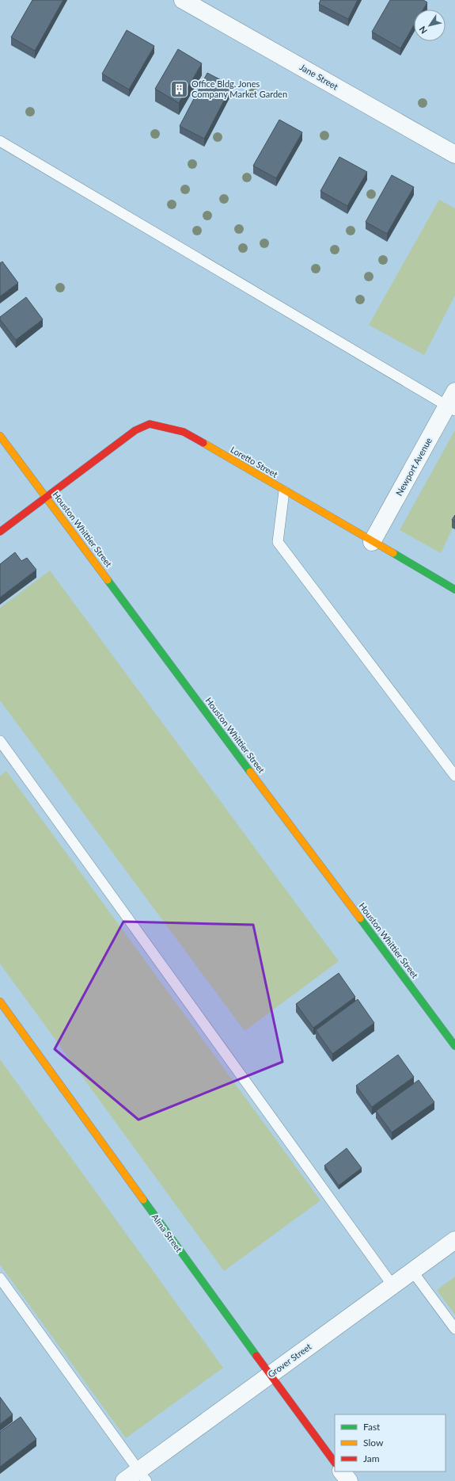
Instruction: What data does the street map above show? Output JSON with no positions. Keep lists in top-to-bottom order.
{
  "streets": {
    "street": [
      "Jane Street",
      "Loretto Street",
      "Newport Avenue",
      "Houston Whittier Street",
      "Alma Street",
      "Grover Street"
    ]
  },
  "crossings": [
    ["Loretto Street", "Newport Avenue"],
    ["Loretto Street", "Houston Whittier Street"],
    ["Alma Street", "Grover Street"]
  ],
  "places": {
    "building": ["Office Bldg. Jones Company Market Garden"]
  },
  "legend": ["Fast", "Slow", "Jam"],
  "north": "bottom left"
}
